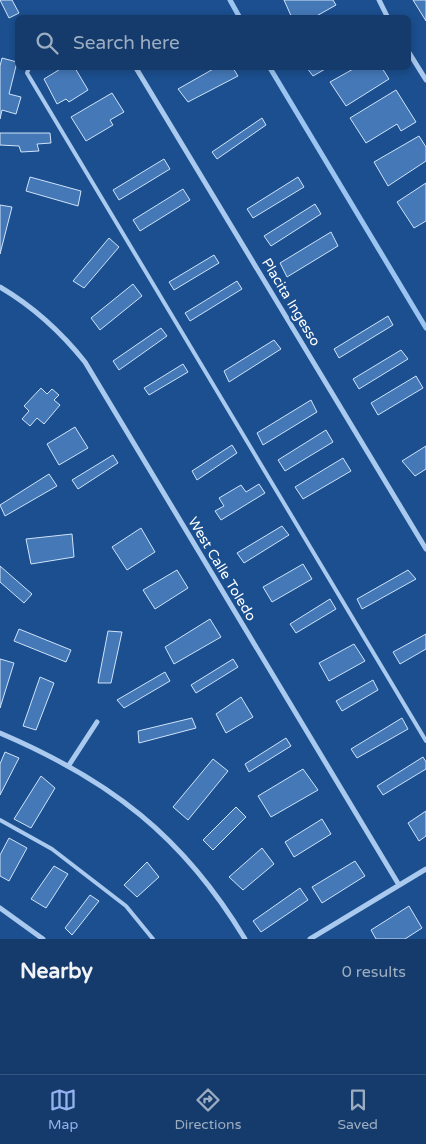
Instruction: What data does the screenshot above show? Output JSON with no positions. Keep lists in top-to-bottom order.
{
  "streets": {
    "street": ["Placita Ingesso", "West Calle Toledo"]
  },
  "page": {
    "search": "Search here",
    "heading": ["Nearby", "0 results"],
    "nav": ["Map", "Directions", "Saved"]
  }
}
